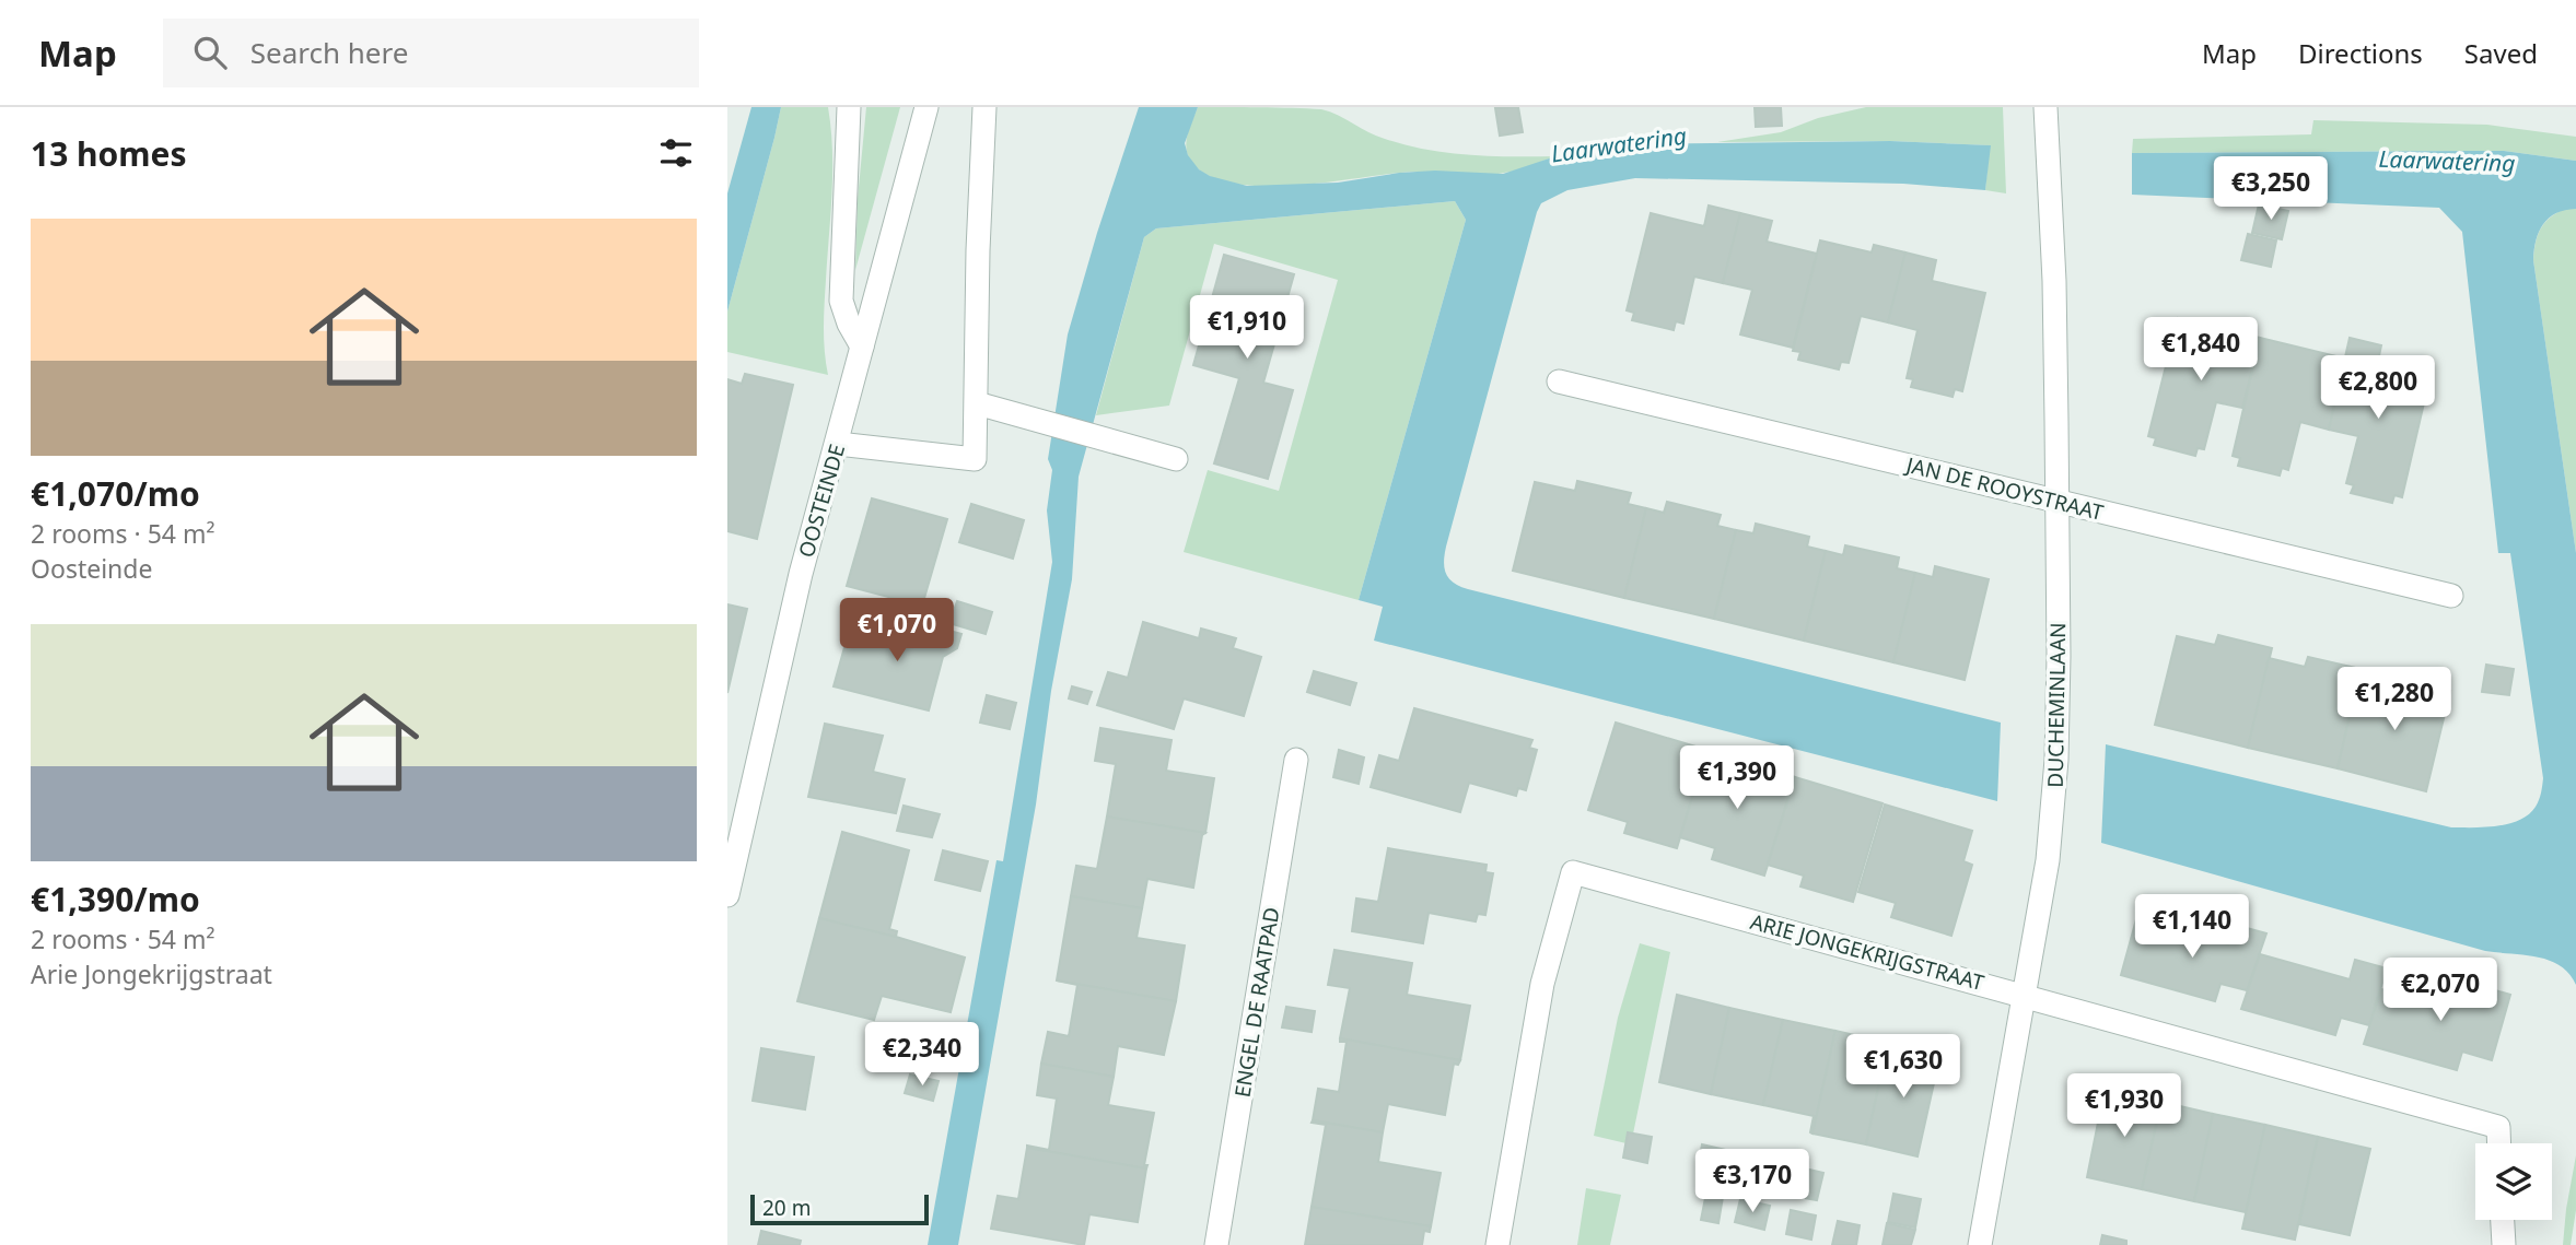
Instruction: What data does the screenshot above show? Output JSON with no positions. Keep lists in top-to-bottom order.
{
  "streets": {
    "street": [
      "JAN DE ROOYSTRAAT",
      "OOSTEINDE",
      "DUCHEMINLAAN",
      "ARIE JONGEKRIJGSTRAAT",
      "ENGEL DE RAATPAD"
    ]
  },
  "crossings": [
    ["JAN DE ROOYSTRAAT", "DUCHEMINLAAN"],
    ["DUCHEMINLAAN", "ARIE JONGEKRIJGSTRAAT"]
  ],
  "water": ["Laarwatering"],
  "scale_bar": "20 m",
  "page": {
    "header": "Map",
    "search": "Search here",
    "nav": ["Map", "Directions", "Saved"],
    "heading": "13 homes",
    "price": [
      "€3,250",
      "€1,910",
      "€1,840",
      "€2,800",
      "€1,070",
      "€1,280",
      "€1,390",
      "€1,140",
      "€2,070",
      "€2,340",
      "€1,630",
      "€1,930",
      "€3,170"
    ],
    "list": [
      {
        "name": "€1,070/mo",
        "note": "2 rooms · 54 m² · Oosteinde"
      },
      {
        "name": "€1,390/mo",
        "note": "2 rooms · 54 m² · Arie Jongekrijgstraat"
      }
    ],
    "scale": "20 m"
  }
}
